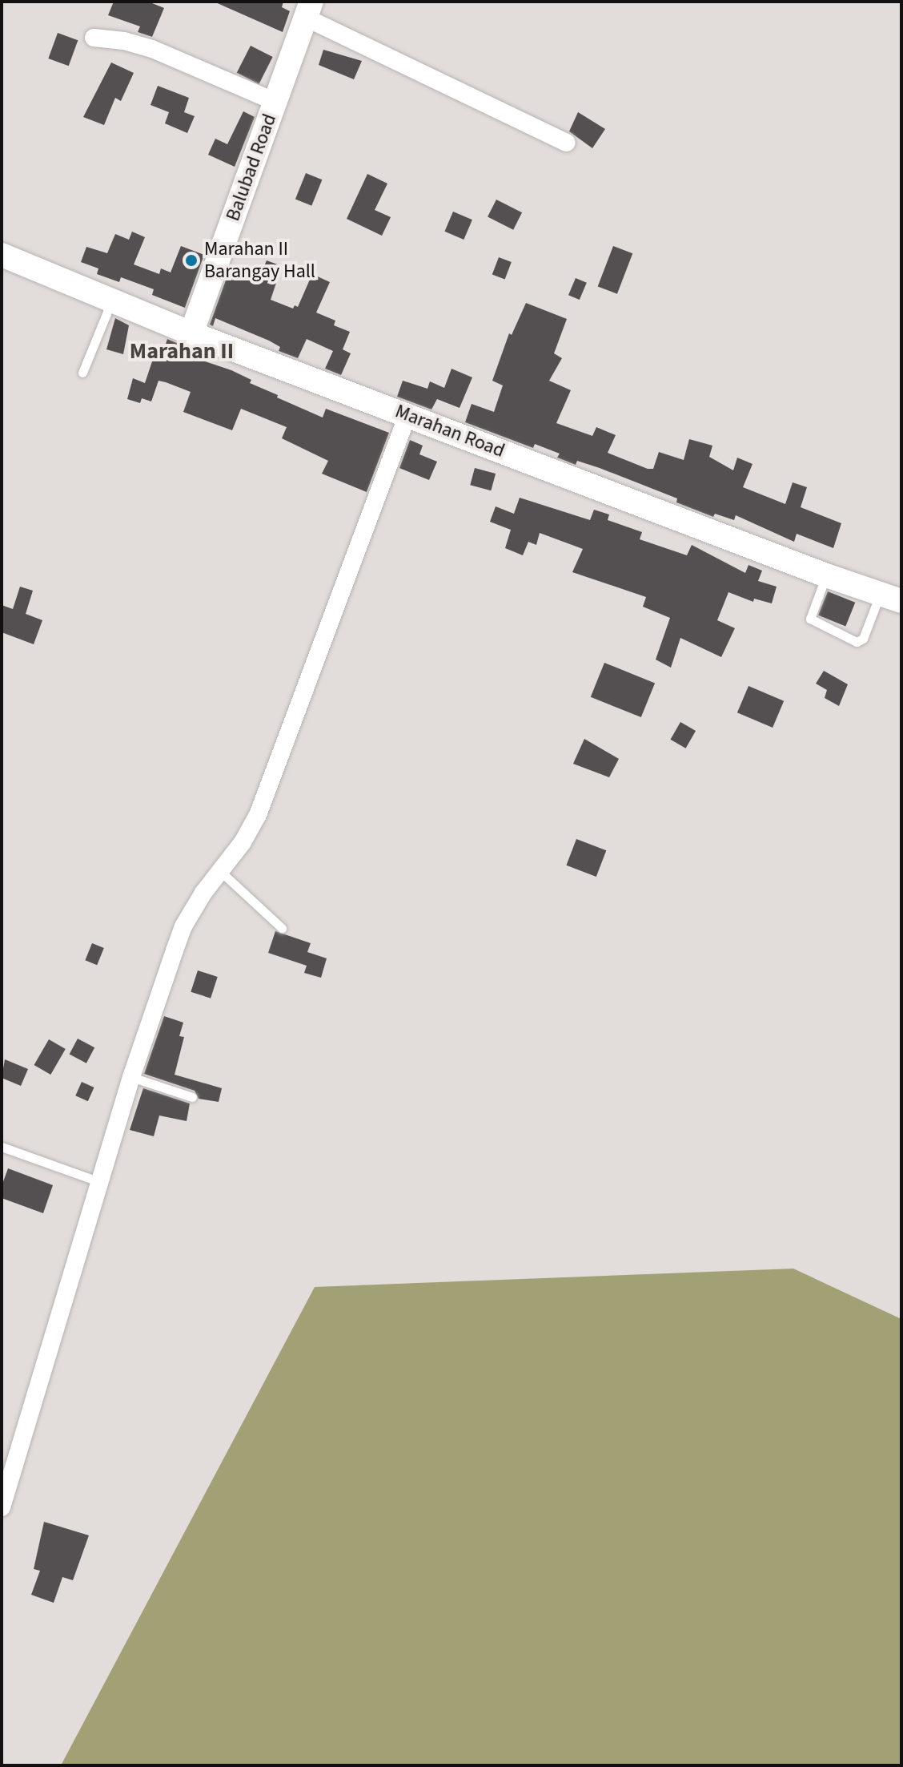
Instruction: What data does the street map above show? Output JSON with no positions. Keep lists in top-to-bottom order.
{
  "streets": {
    "main road": ["Balubad Road", "Marahan Road"]
  },
  "crossings": [
    ["Balubad Road", "Marahan Road"]
  ],
  "districts": ["Marahan II"],
  "places": ["Marahan II Barangay Hall"]
}
